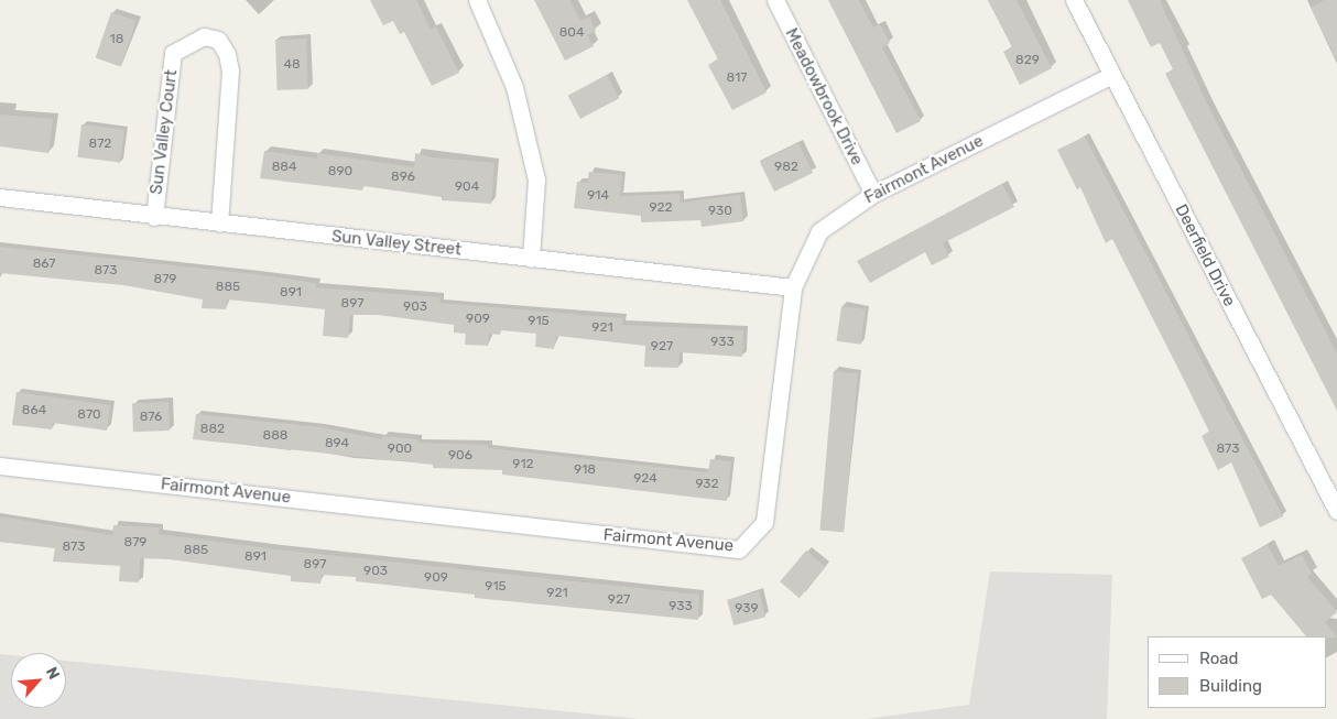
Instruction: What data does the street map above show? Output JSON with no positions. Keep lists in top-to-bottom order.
{
  "streets": {
    "street": [
      "Meadowbrook Drive",
      "Sun Valley Court",
      "Fairmont Avenue",
      "Sun Valley Street",
      "Deerfield Drive"
    ]
  },
  "crossings": [
    ["Meadowbrook Drive", "Fairmont Avenue"],
    ["Sun Valley Court", "Sun Valley Street"],
    ["Fairmont Avenue", "Sun Valley Street"],
    ["Fairmont Avenue", "Deerfield Drive"]
  ],
  "house_numbers": [
    "804",
    "18",
    "829",
    "48",
    "817",
    "872",
    "884",
    "982",
    "890",
    "896",
    "904",
    "914",
    "922",
    "930",
    "867",
    "873",
    "879",
    "885",
    "891",
    "897",
    "903",
    "909",
    "915",
    "921",
    "933",
    "927",
    "864",
    "870",
    "876",
    "882",
    "888",
    "894",
    "900",
    "873",
    "906",
    "912",
    "918",
    "924",
    "932",
    "879",
    "873",
    "885",
    "891",
    "897",
    "903",
    "909",
    "915",
    "921",
    "927",
    "933",
    "939"
  ],
  "legend": ["Road", "Building"],
  "north": "top right"
}
